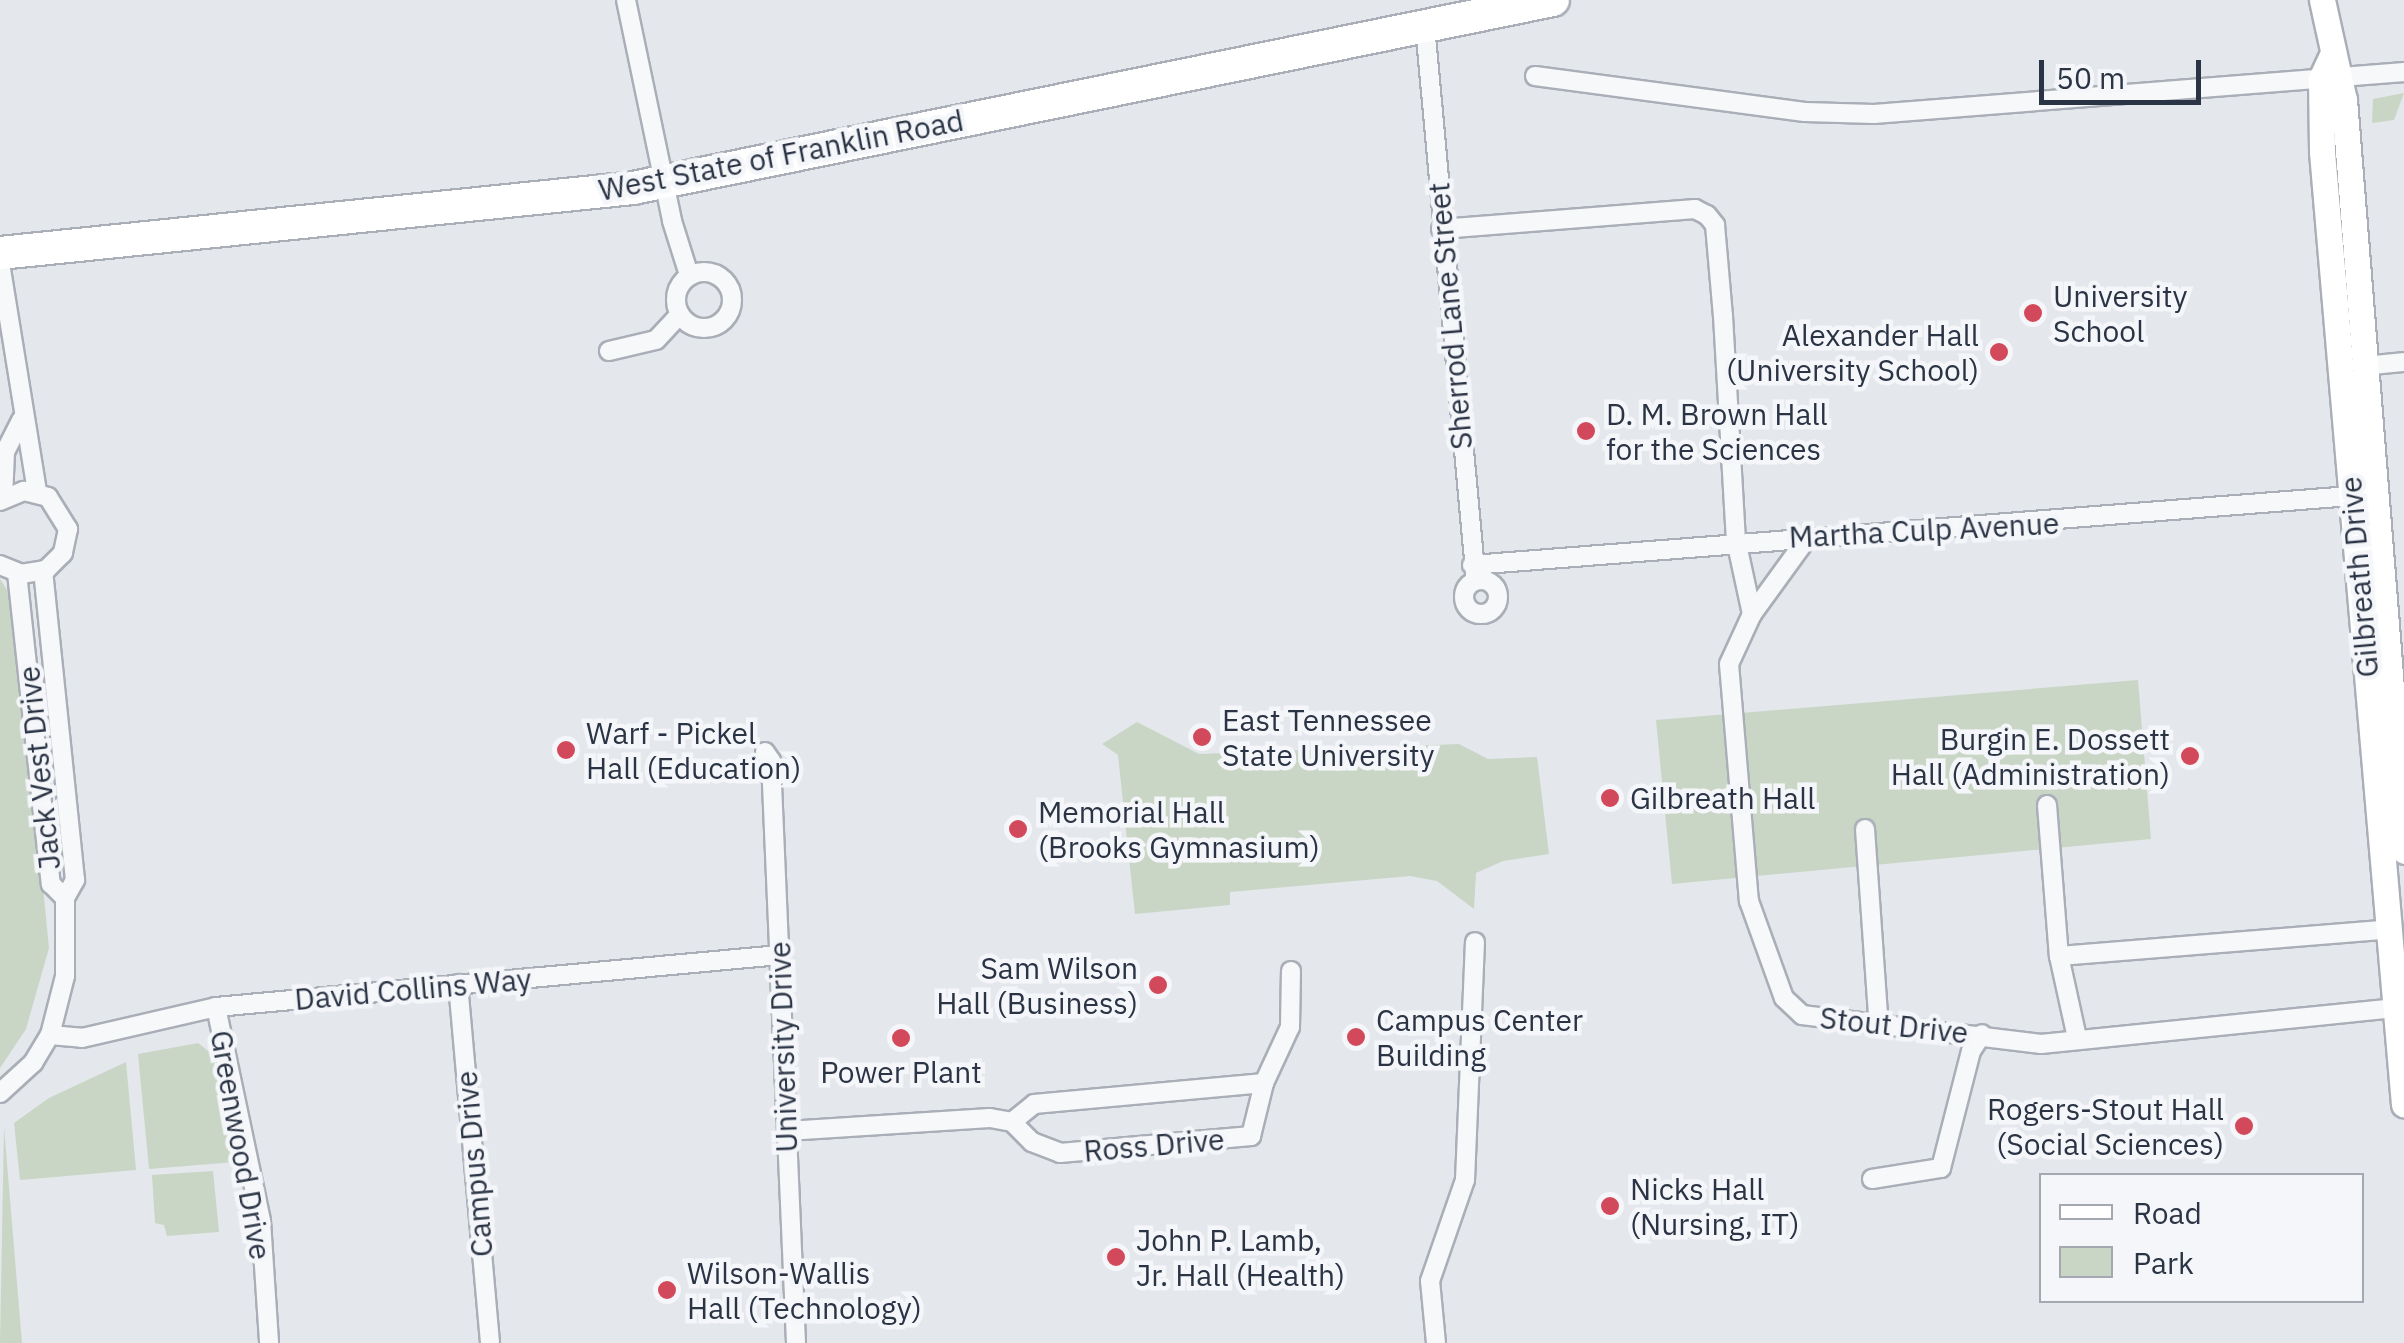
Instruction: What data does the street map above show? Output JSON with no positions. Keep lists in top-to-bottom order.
{
  "streets": {
    "highway": ["West State of Franklin Road"],
    "street": [
      "Sherrod Lane Street",
      "Martha Culp Avenue",
      "Gilbreath Drive",
      "Jack Vest Drive",
      "David Collins Way",
      "Stout Drive",
      "University Drive",
      "Greenwood Drive",
      "Ross Drive",
      "Campus Drive"
    ]
  },
  "crossings": [
    ["West State of Franklin Road", "Sherrod Lane Street"],
    ["Sherrod Lane Street", "Martha Culp Avenue"],
    ["Martha Culp Avenue", "Gilbreath Drive"],
    ["Martha Culp Avenue", "Stout Drive"],
    ["Gilbreath Drive", "Stout Drive"],
    ["Jack Vest Drive", "David Collins Way"],
    ["David Collins Way", "University Drive"],
    ["David Collins Way", "Greenwood Drive"],
    ["David Collins Way", "Campus Drive"],
    ["University Drive", "Ross Drive"]
  ],
  "places": [
    "University School",
    "Alexander Hall (University School)",
    "D. M. Brown Hall for the Sciences",
    "East Tennessee State University",
    "Warf - Pickel Hall (Education)",
    "Burgin E. Dossett Hall (Administration)",
    "Gilbreath Hall",
    "Memorial Hall (Brooks Gymnasium)",
    "Sam Wilson Hall (Business)",
    "Campus Center Building",
    "Power Plant",
    "Rogers-Stout Hall (Social Sciences)",
    "Nicks Hall (Nursing, IT)",
    "John P. Lamb, Jr. Hall (Health)",
    "Wilson-Wallis Hall (Technology)"
  ],
  "legend": ["Road", "Park"],
  "scale_bar": "50 m"
}
